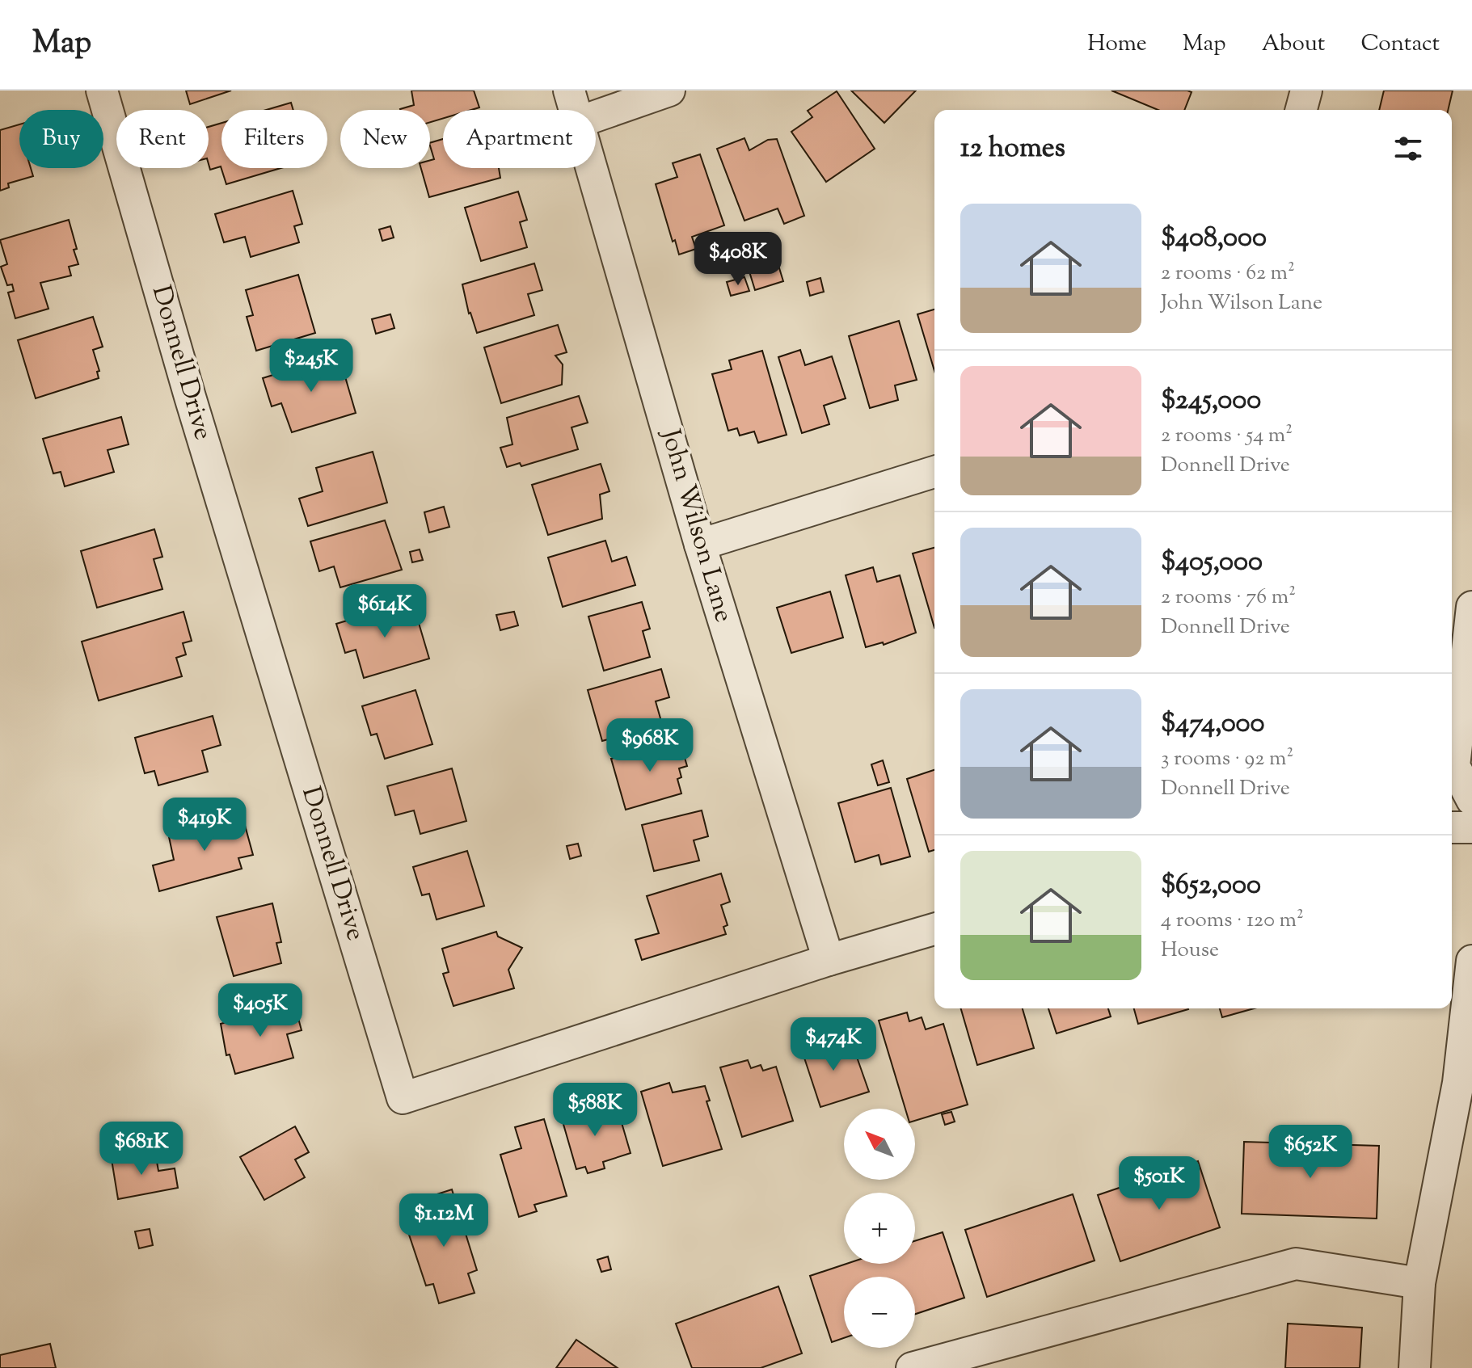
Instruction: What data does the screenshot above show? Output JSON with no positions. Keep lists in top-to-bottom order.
{
  "streets": {
    "street": ["Donnell Drive", "John Wilson Lane"]
  },
  "crossings": [
    ["Donnell Drive", "John Wilson Lane"]
  ],
  "north": "top left",
  "page": {
    "header": "Map",
    "nav": [
      "Home",
      "Map",
      "About",
      "Contact"
    ],
    "chip": [
      "Buy",
      "Rent",
      "Filters",
      "New",
      "Apartment"
    ],
    "heading": "12 homes",
    "list": [
      {
        "name": "$408,000",
        "note": "2 rooms · 62 m² · John Wilson Lane"
      },
      {
        "name": "$245,000",
        "note": "2 rooms · 54 m² · Donnell Drive"
      },
      {
        "name": "$405,000",
        "note": "2 rooms · 76 m² · Donnell Drive"
      },
      {
        "name": "$474,000",
        "note": "3 rooms · 92 m² · Donnell Drive"
      },
      {
        "name": "$652,000",
        "note": "4 rooms · 120 m² · House"
      }
    ],
    "price": [
      "$408K",
      "$245K",
      "$614K",
      "$968K",
      "$419K",
      "$405K",
      "$474K",
      "$588K",
      "$681K",
      "$652K",
      "$501K",
      "$1.12M"
    ],
    "map_buttons": ["+", "−"]
  }
}
